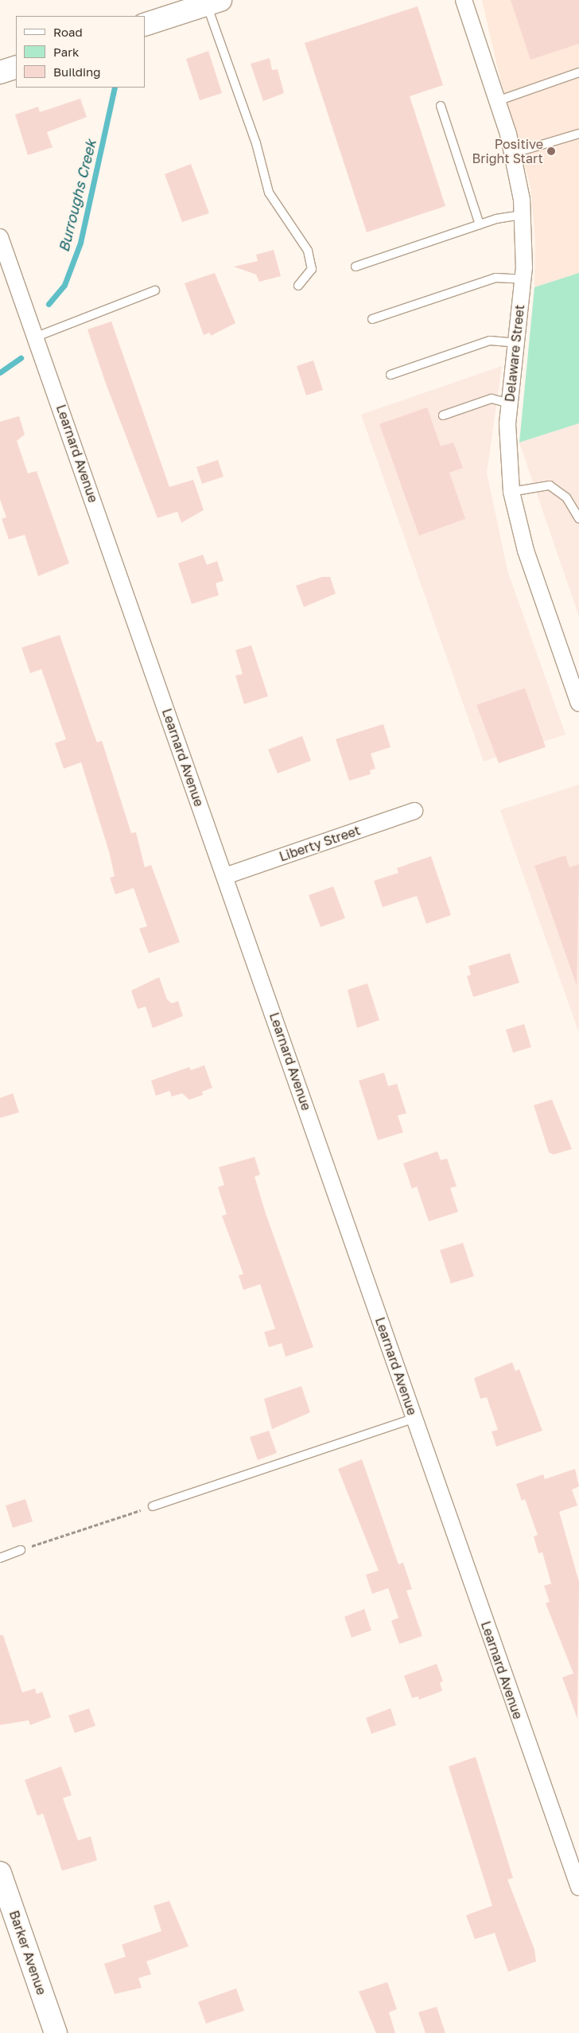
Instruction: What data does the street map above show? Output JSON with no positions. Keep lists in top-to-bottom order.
{
  "streets": {
    "street": [
      "Delaware Street",
      "Learnard Avenue",
      "Liberty Street",
      "Barker Avenue"
    ]
  },
  "crossings": [
    ["Learnard Avenue", "Liberty Street"]
  ],
  "water": ["Burroughs Creek"],
  "places": ["Positive Bright Start"],
  "legend": ["Road", "Park", "Building"]
}
